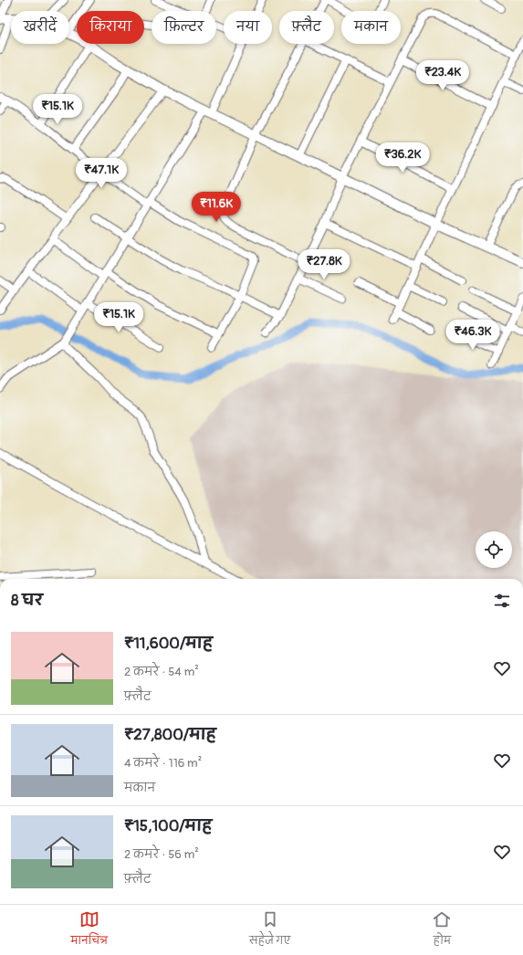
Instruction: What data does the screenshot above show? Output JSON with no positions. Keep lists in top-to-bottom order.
{
  "page": {
    "chip": [
      "खरीदें",
      "किराया",
      "फ़िल्टर",
      "नया",
      "फ़्लैट",
      "मकान"
    ],
    "price": [
      "₹23.4K",
      "₹15.1K",
      "₹36.2K",
      "₹47.1K",
      "₹11.6K",
      "₹27.8K",
      "₹15.1K",
      "₹46.3K"
    ],
    "heading": "8 घर",
    "list": [
      {
        "name": "₹11,600/माह",
        "note": "2 कमरे · 54 m² · फ़्लैट"
      },
      {
        "name": "₹27,800/माह",
        "note": "4 कमरे · 116 m² · मकान"
      },
      {
        "name": "₹15,100/माह",
        "note": "2 कमरे · 56 m² · फ़्लैट"
      }
    ],
    "tabs": ["मानचित्र", "सहेजे गए", "होम"]
  }
}
